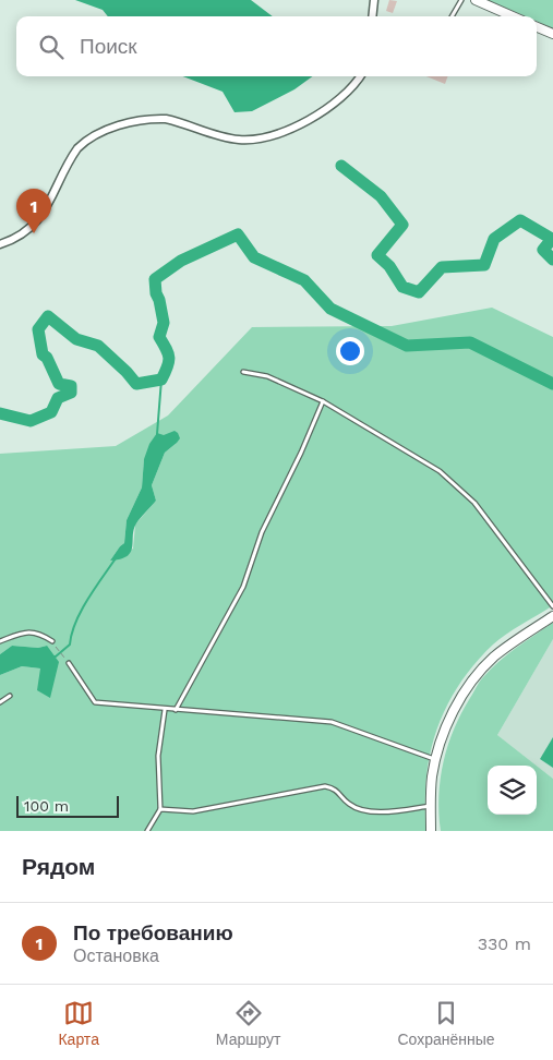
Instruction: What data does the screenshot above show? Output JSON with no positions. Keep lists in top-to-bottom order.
{
  "scale_bar": "100 m",
  "page": {
    "search": "Поиск",
    "pins": "1",
    "scale": "100 m",
    "heading": "Рядом",
    "list": [
      {
        "mark": "1",
        "name": "По требованию",
        "note": "Остановка",
        "value": "330 m"
      }
    ],
    "nav": ["Карта", "Маршрут", "Сохранённые"]
  }
}
